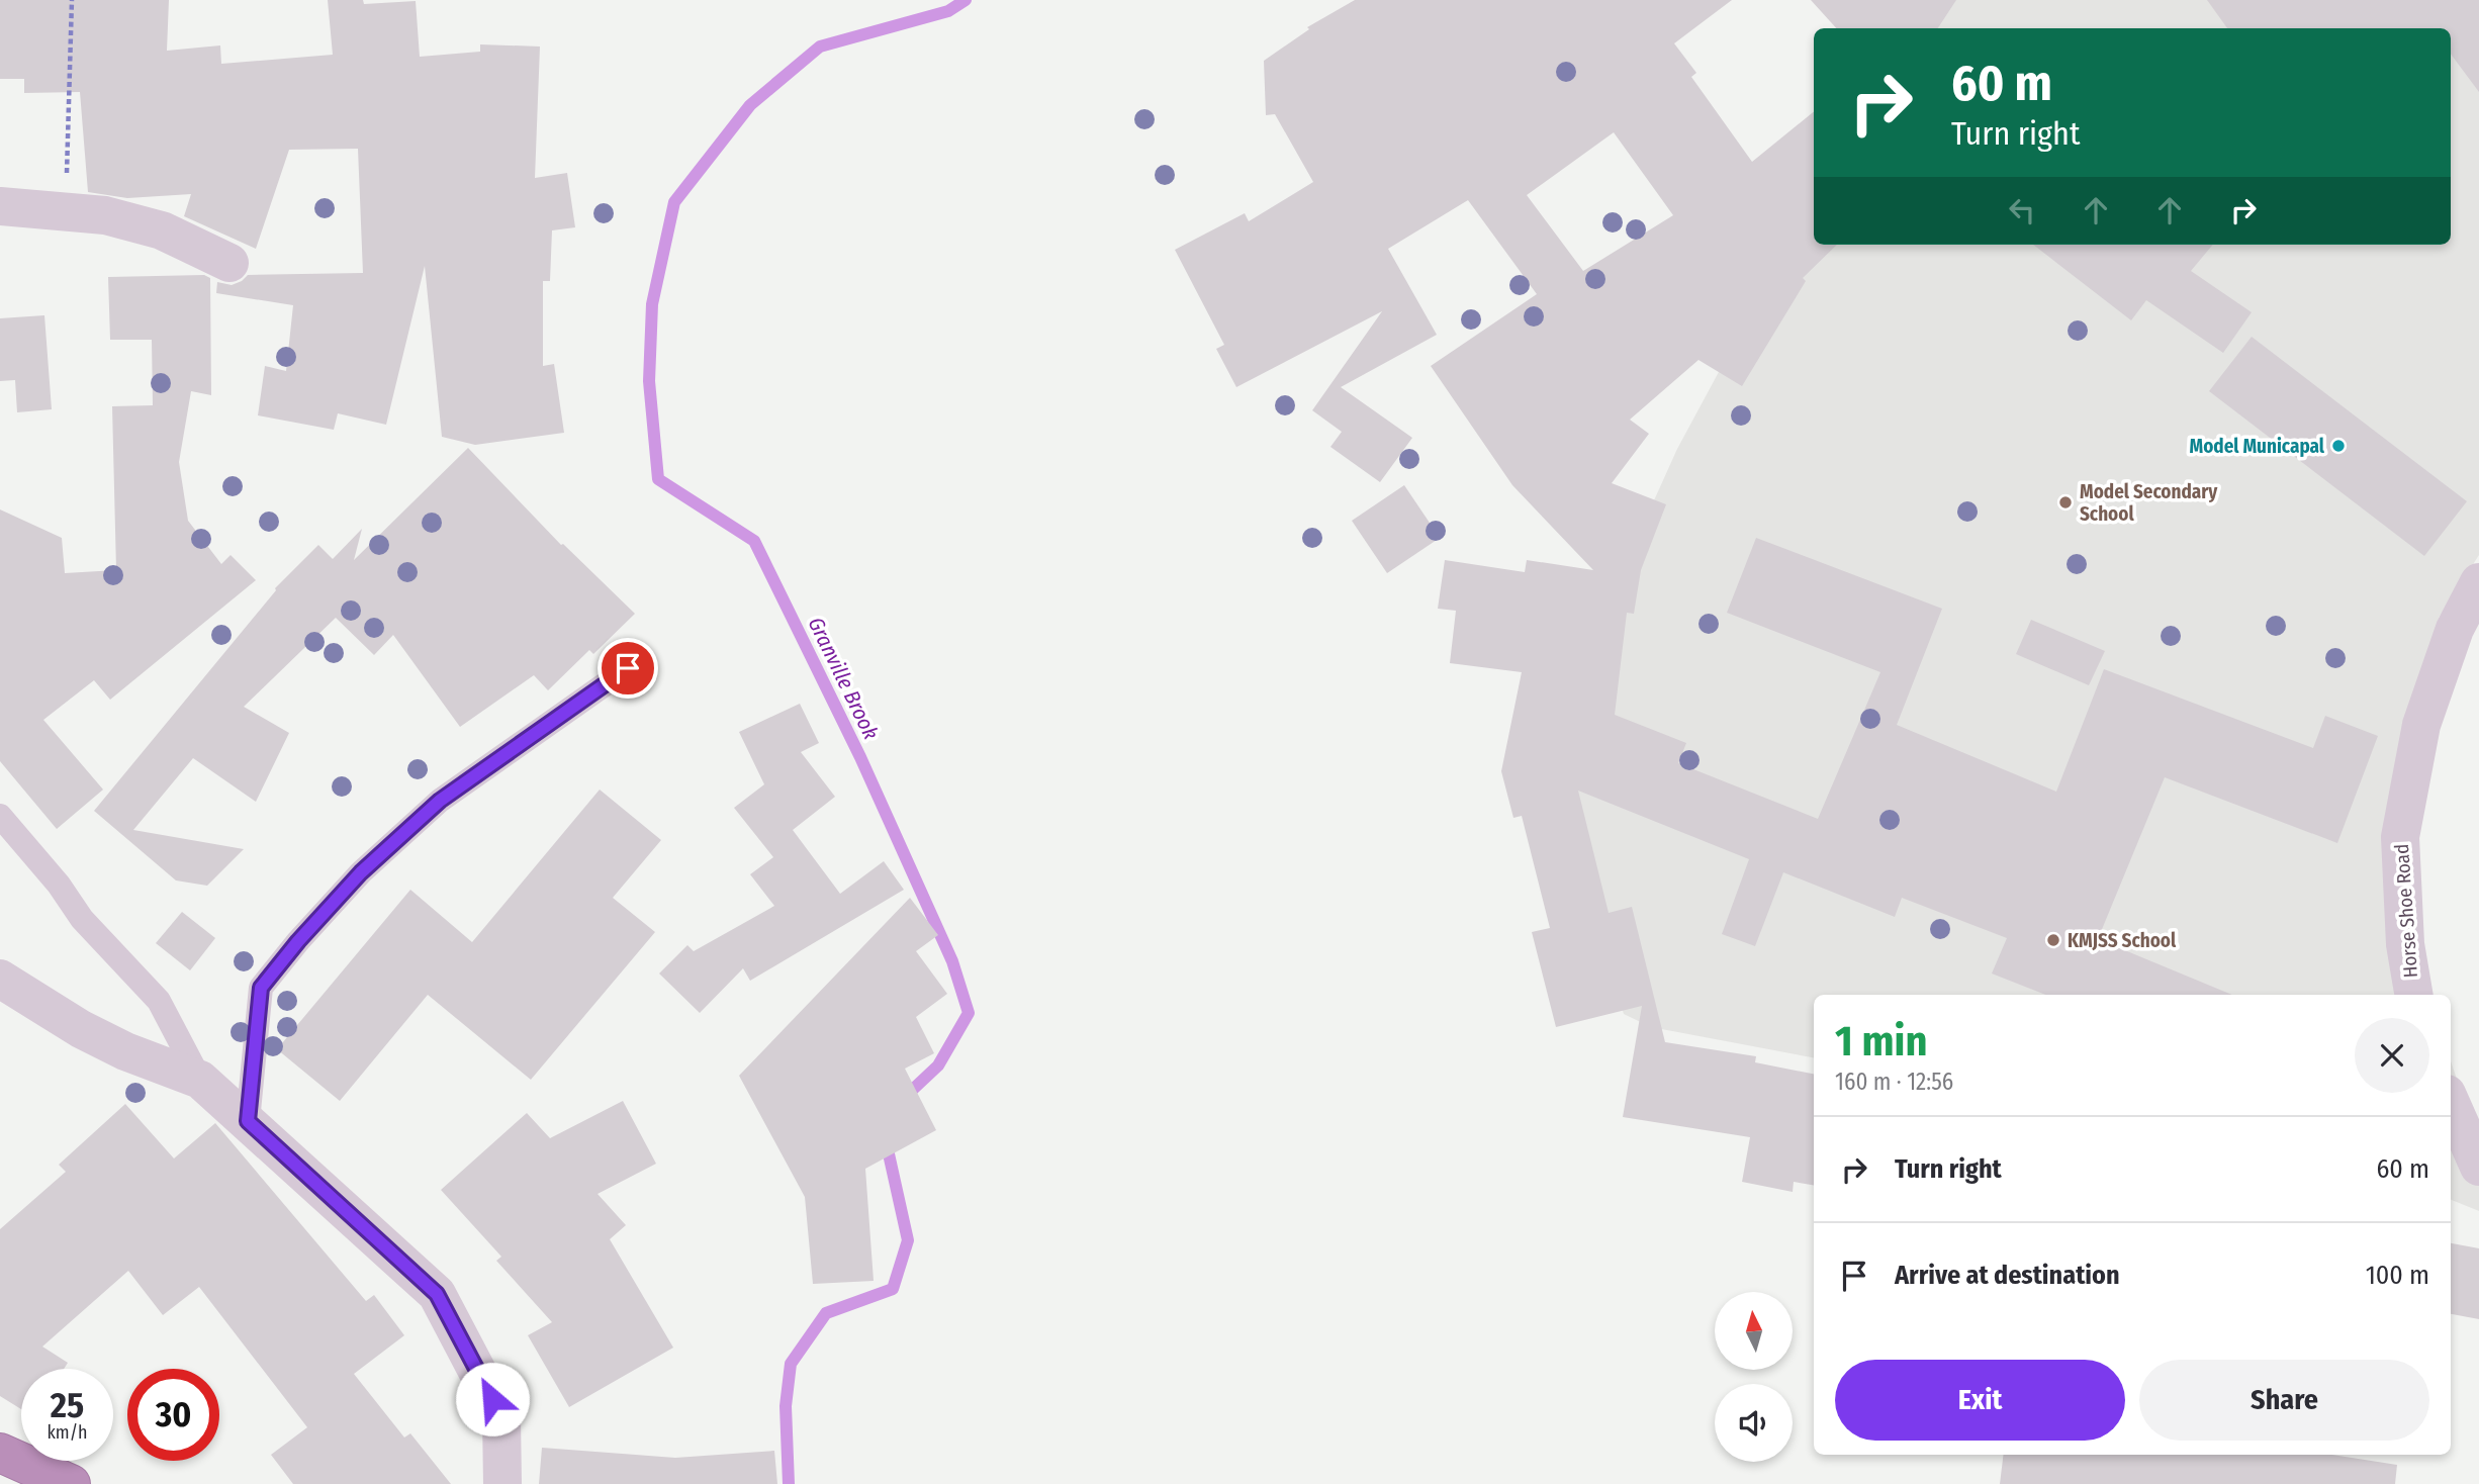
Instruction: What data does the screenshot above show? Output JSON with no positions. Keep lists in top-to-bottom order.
{
  "streets": {
    "street": ["Horse Shoe Road"]
  },
  "water": ["Granville Brook"],
  "places": ["Model Municapal", "Model Secondary School", "KMJSS School"],
  "north": "top",
  "page": {
    "turn": ["60 m", "Turn right"],
    "heading": ["1 min", "160 m · 12:56"],
    "list": [
      {
        "name": "Turn right",
        "value": "60 m"
      },
      {
        "name": "Arrive at destination",
        "value": "100 m"
      }
    ],
    "buttons": ["Exit", "Share"],
    "speed": "25 km/h",
    "limit": "30"
  }
}
